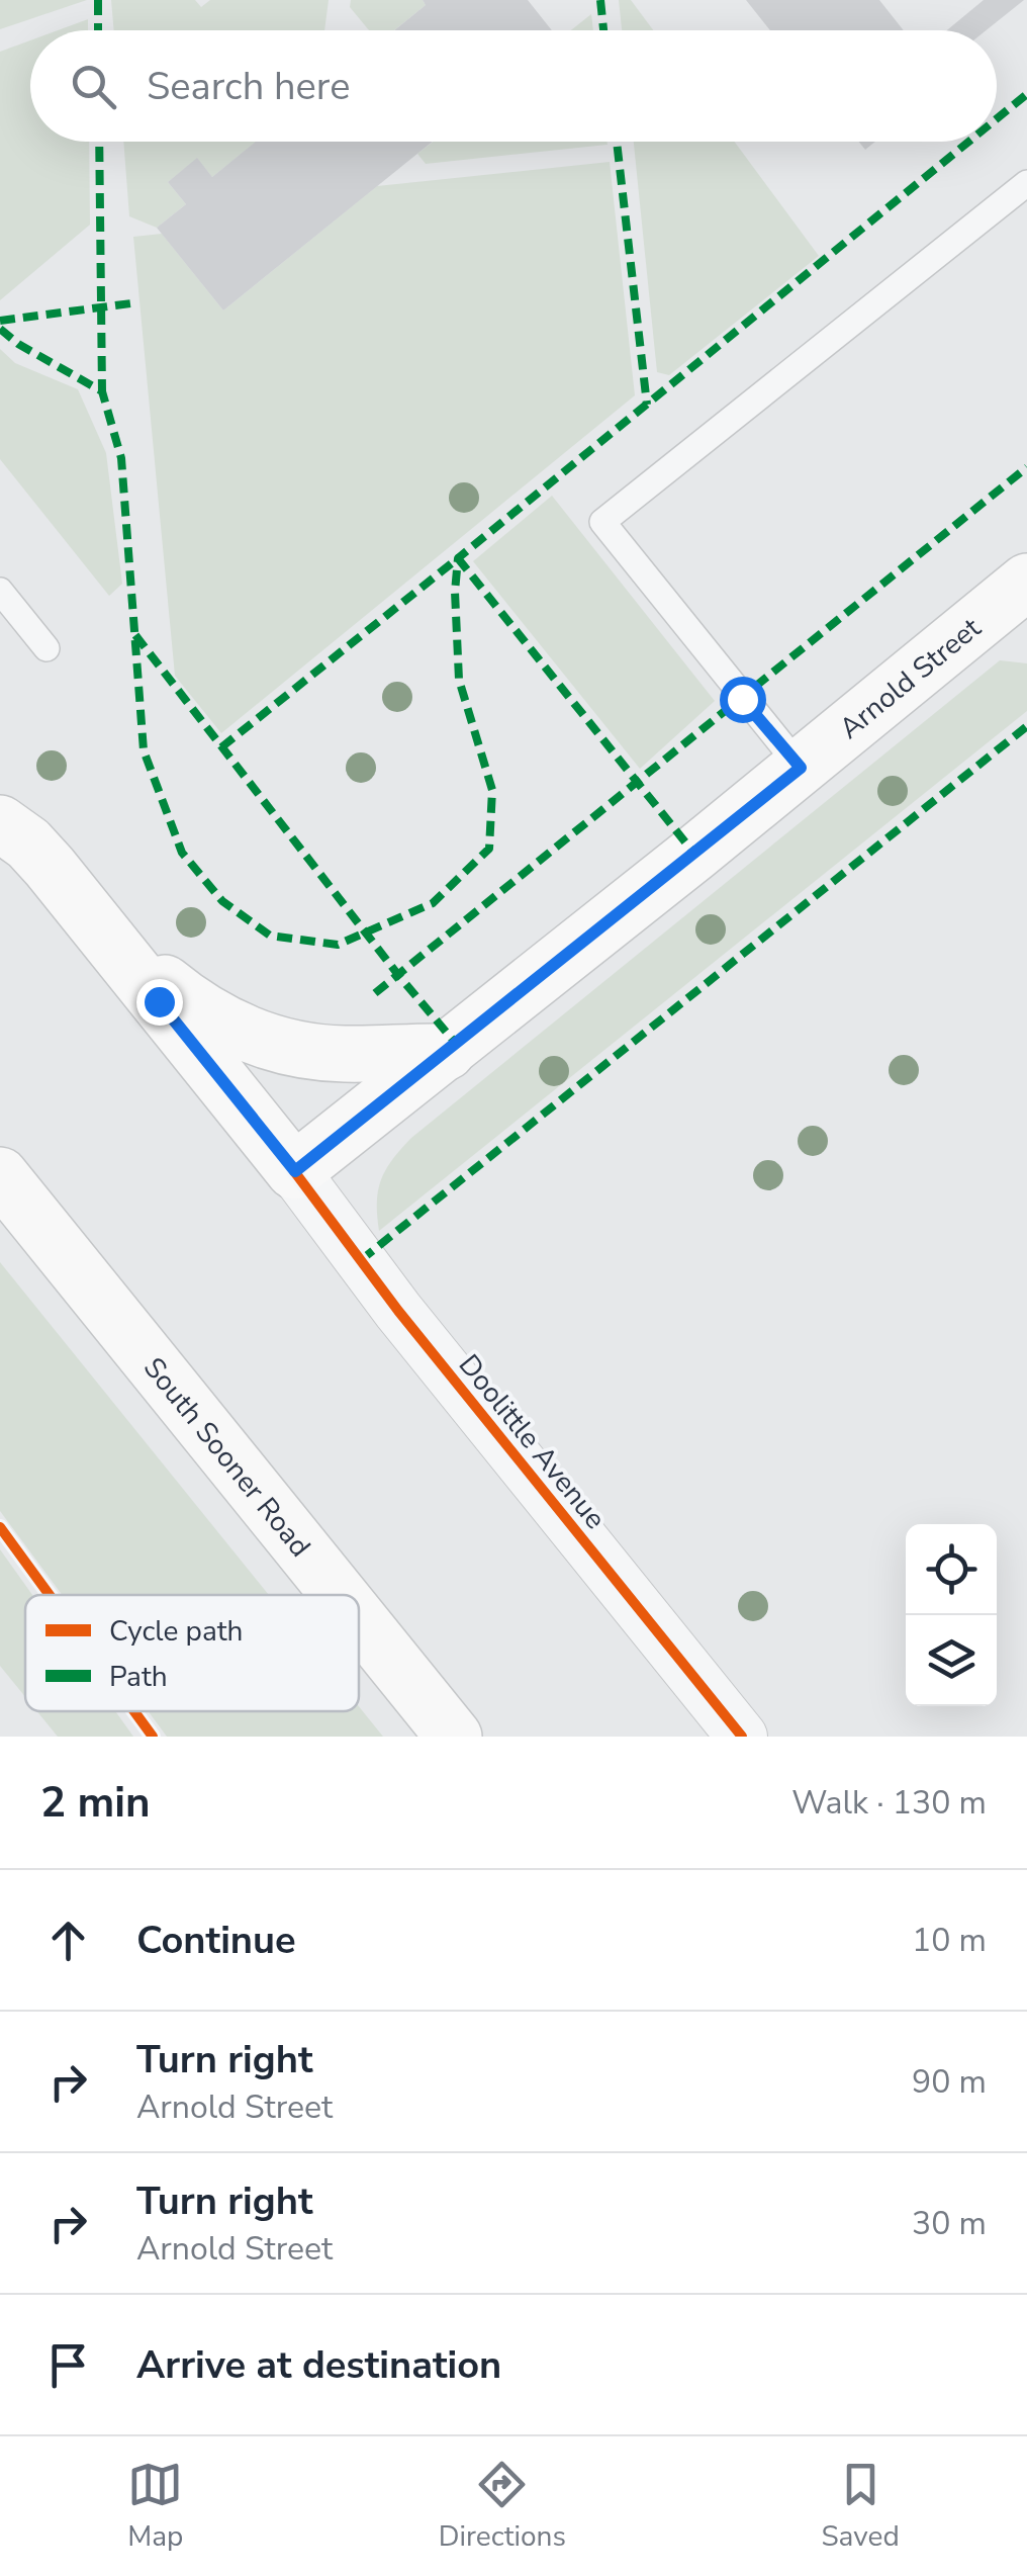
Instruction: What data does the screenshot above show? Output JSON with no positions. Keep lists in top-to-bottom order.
{
  "streets": {
    "main road": ["Arnold Street", "South Sooner Road"],
    "street": ["Doolittle Avenue"]
  },
  "crossings": [
    ["Arnold Street", "Doolittle Avenue"]
  ],
  "legend": ["Cycle path", "Path"],
  "page": {
    "search": "Search here",
    "heading": ["2 min", "Walk · 130 m"],
    "list": [
      ["Continue", "10 m"],
      ["Turn right", "Arnold Street", "90 m"],
      ["Turn right", "Arnold Street", "30 m"],
      "Arrive at destination"
    ],
    "nav": ["Map", "Directions", "Saved"]
  }
}
